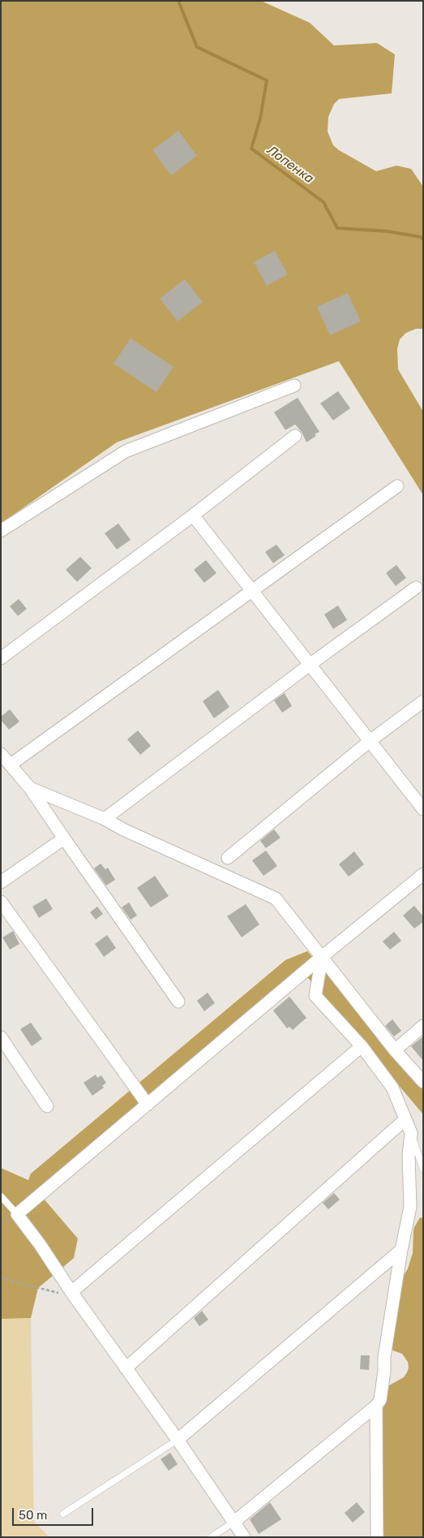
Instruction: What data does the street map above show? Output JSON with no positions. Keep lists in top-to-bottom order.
{
  "water": ["Лопенка"],
  "scale_bar": "50 m"
}
